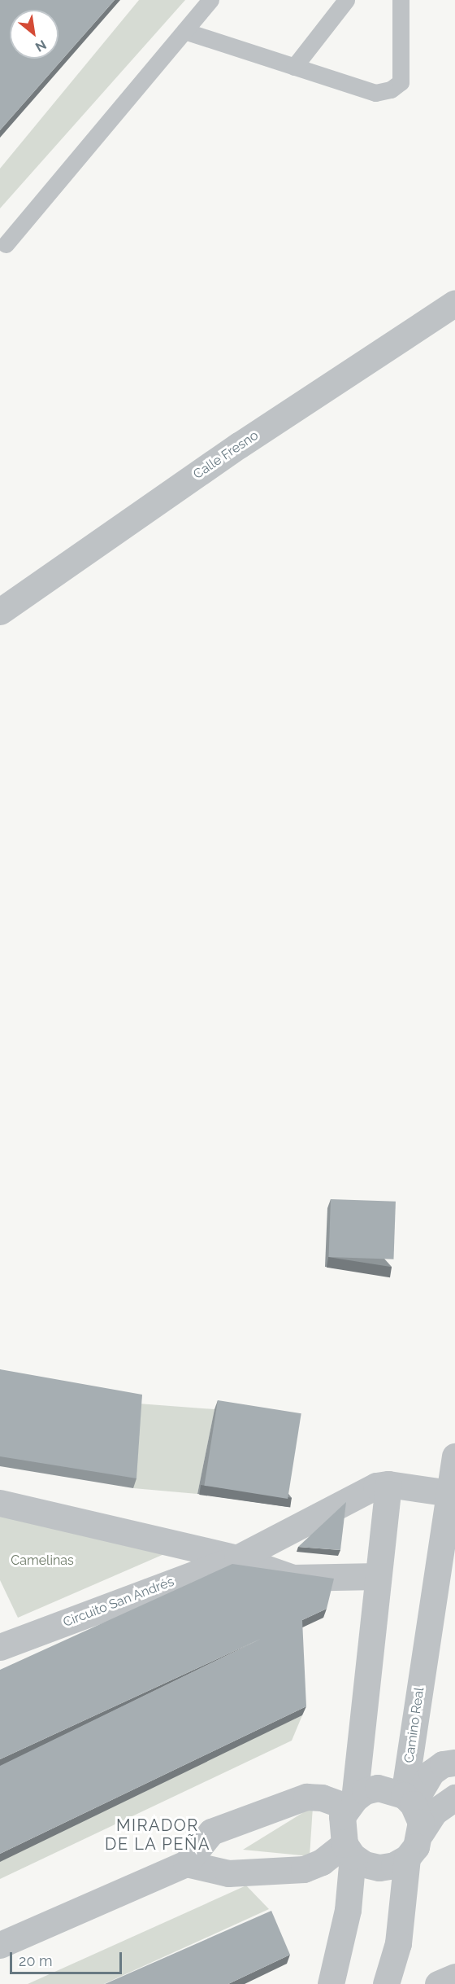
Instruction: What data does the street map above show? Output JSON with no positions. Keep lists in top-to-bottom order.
{
  "streets": {
    "street": ["Calle Fresno", "Circuito San Andrés", "Camino Real"]
  },
  "crossings": [
    ["Circuito San Andrés", "Camino Real"]
  ],
  "districts": ["MIRADOR DE LA PEÑA"],
  "parks": ["Camelinas"],
  "scale_bar": "20 m",
  "north": "bottom right"
}
